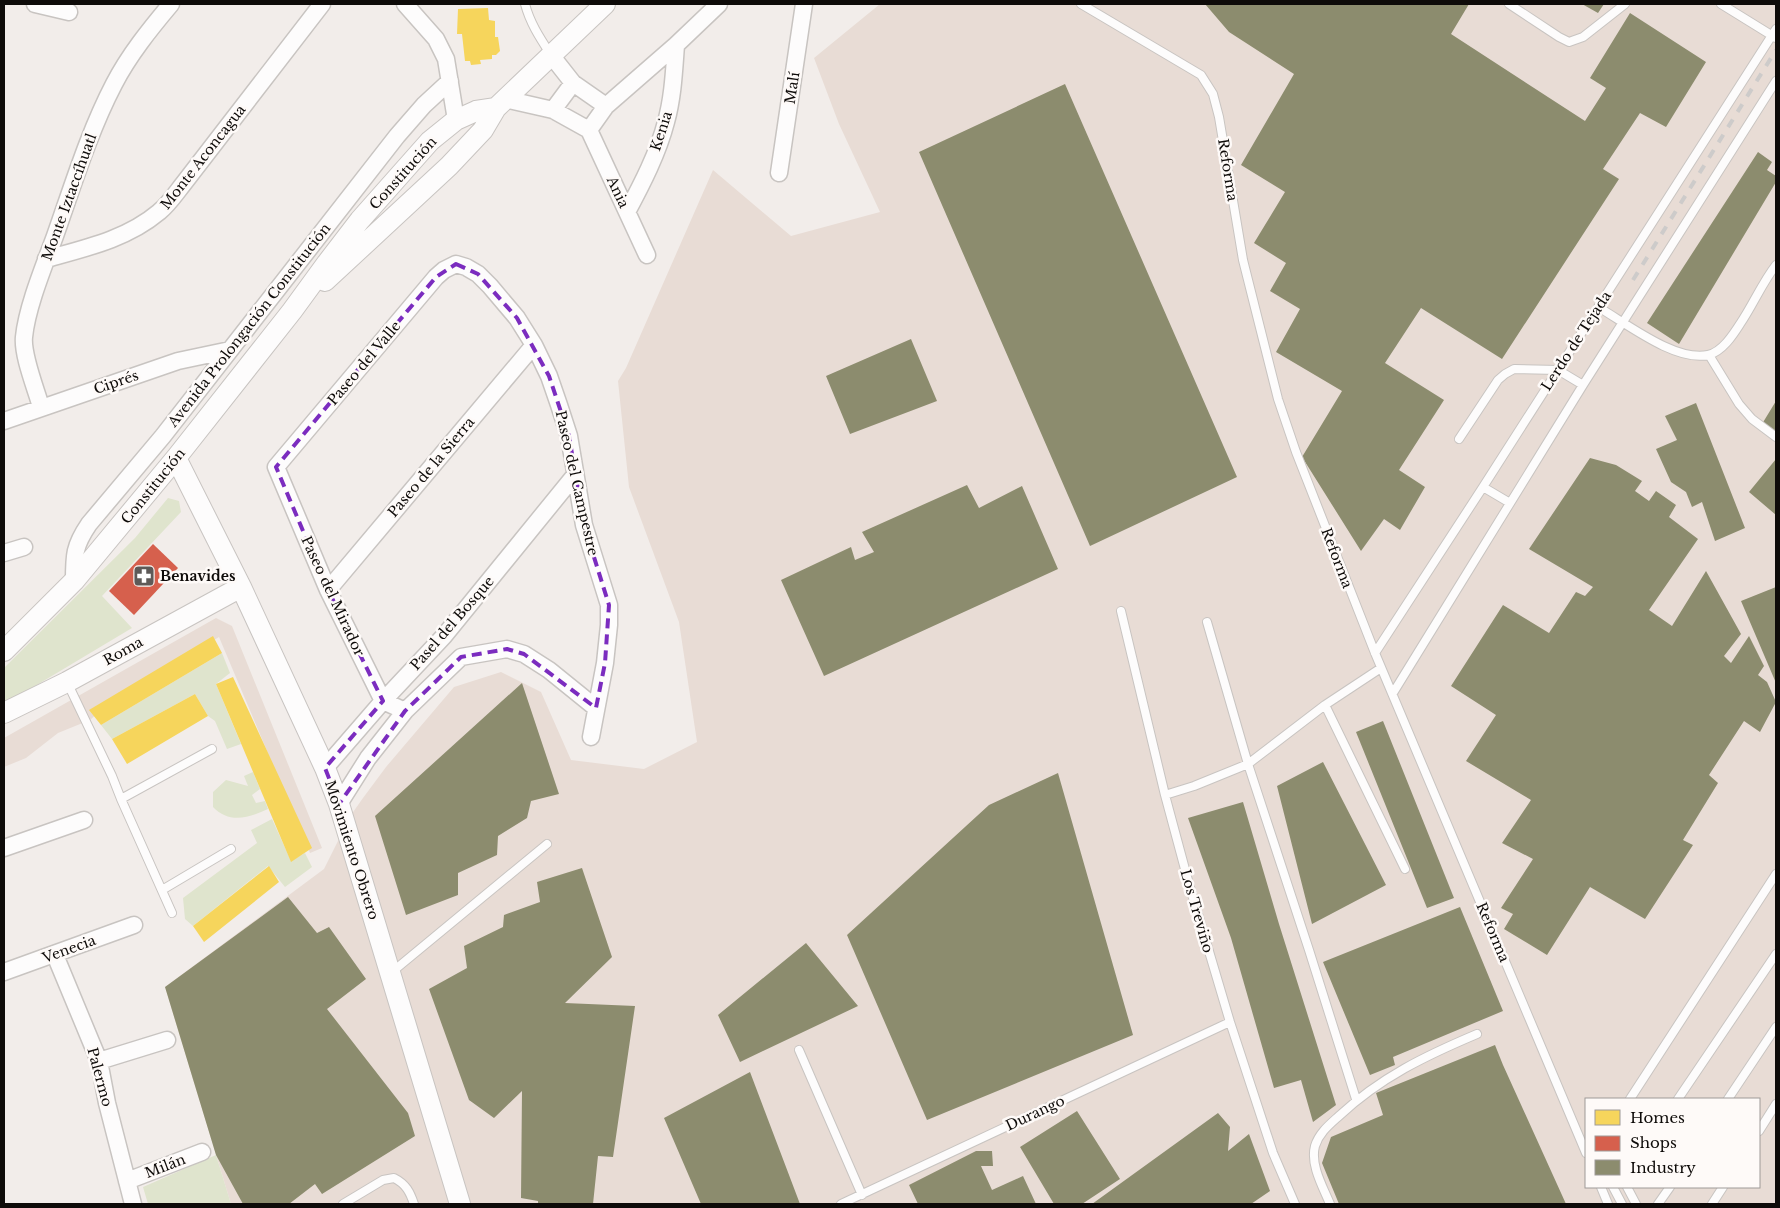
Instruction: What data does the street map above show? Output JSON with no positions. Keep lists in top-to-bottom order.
{
  "streets": {
    "street": [
      "Malí",
      "Kenia",
      "Monte Aconcagua",
      "Constitución",
      "Ania",
      "Monte Iztaccíhuatl",
      "Avenida Prolongación Constitución",
      "Paseo del Valle",
      "Ciprés",
      "Paseo de la Sierra",
      "Paseo del Campestre",
      "Paseo del Mirador",
      "Pasel del Bosque",
      "Roma",
      "Movimiento Obrero",
      "Venecia",
      "Palermo",
      "Milán"
    ],
    "lane": [
      "Reforma",
      "Lerdo de Tejada",
      "Los Treviño",
      "Durango"
    ]
  },
  "crossings": [
    ["Kenia", "Ania"],
    ["Monte Aconcagua", "Monte Iztaccíhuatl"],
    ["Reforma", "Lerdo de Tejada"],
    ["Constitución", "Avenida Prolongación Constitución"],
    ["Constitución", "Movimiento Obrero"],
    ["Monte Iztaccíhuatl", "Ciprés"],
    ["Avenida Prolongación Constitución", "Ciprés"],
    ["Paseo del Valle", "Paseo del Campestre"],
    ["Paseo del Valle", "Paseo del Mirador"],
    ["Paseo de la Sierra", "Paseo del Campestre"],
    ["Paseo de la Sierra", "Paseo del Mirador"],
    ["Paseo del Campestre", "Pasel del Bosque"],
    ["Paseo del Mirador", "Pasel del Bosque"],
    ["Pasel del Bosque", "Movimiento Obrero"],
    ["Roma", "Movimiento Obrero"],
    ["Los Treviño", "Durango"],
    ["Venecia", "Palermo"],
    ["Palermo", "Milán"]
  ],
  "places": {
    "pharmacy": ["Benavides"]
  },
  "legend": ["Homes", "Shops", "Industry"]
}
